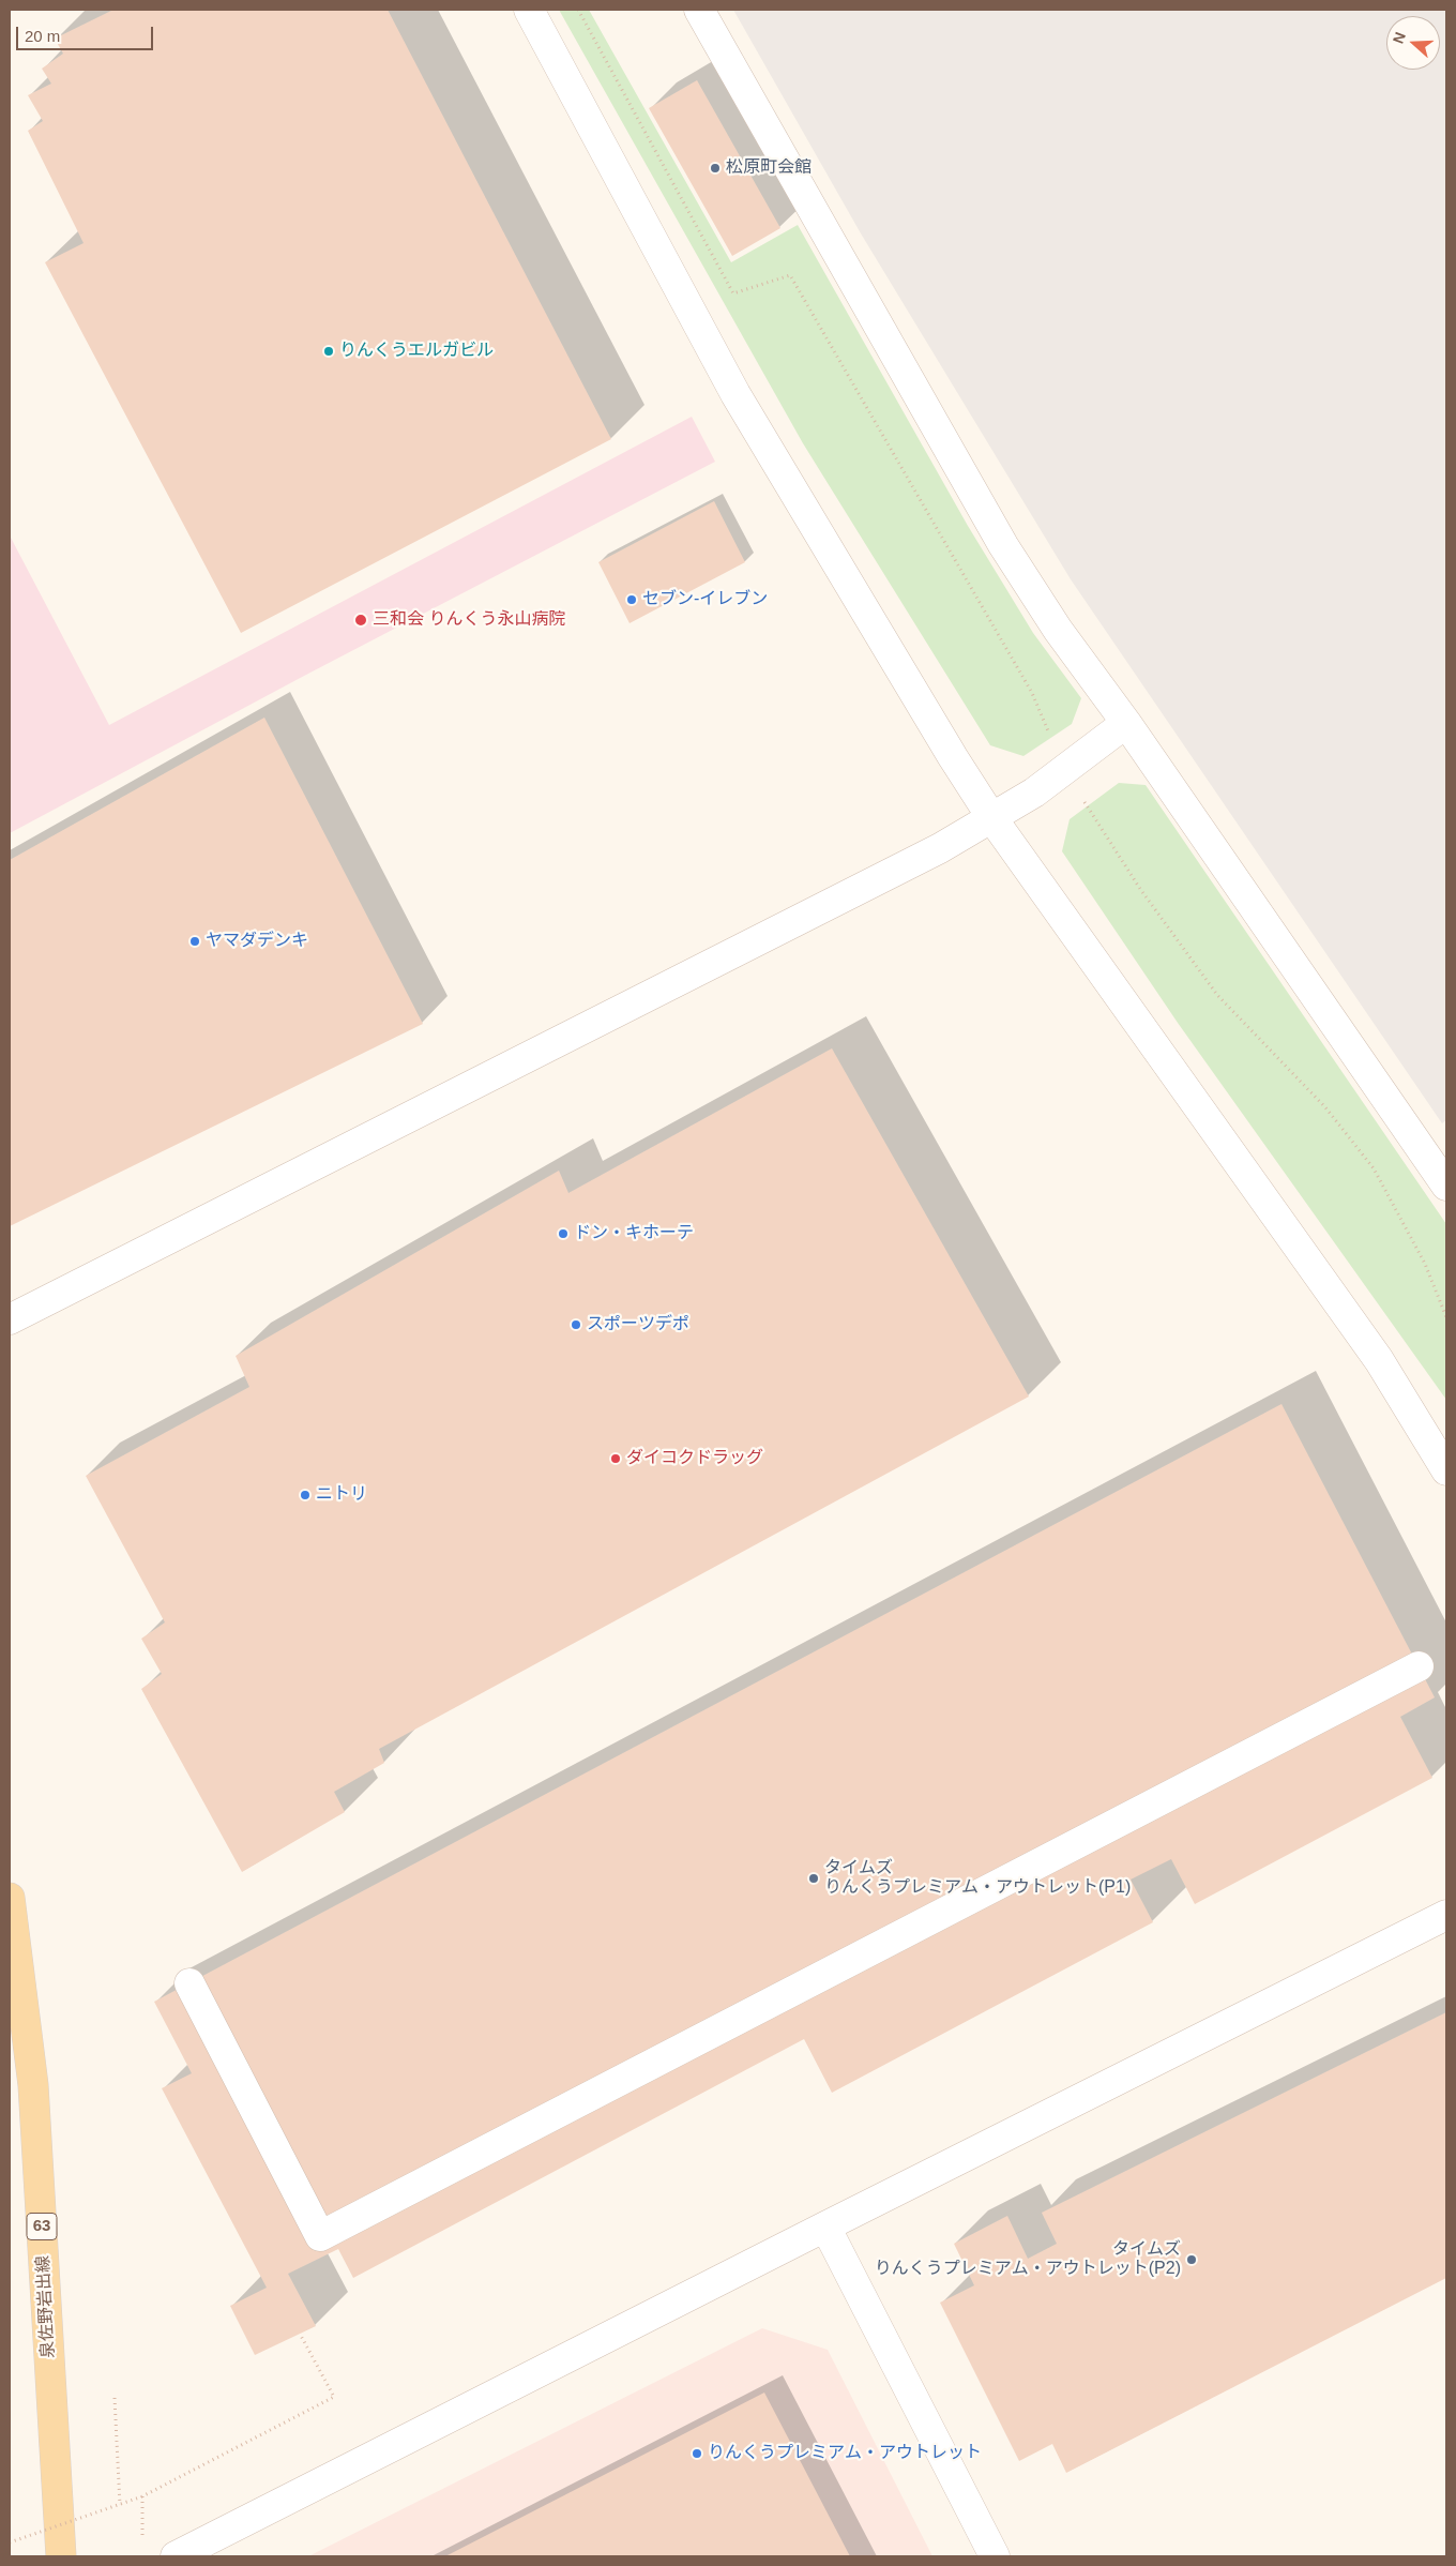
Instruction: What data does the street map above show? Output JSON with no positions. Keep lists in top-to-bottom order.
{
  "streets": {
    "main road": ["63", "泉佐野岩出線"]
  },
  "places": [
    "松原町会館",
    "りんくうエルガビル",
    "セブン-イレブン",
    "三和会 りんくう永山病院",
    "ヤマダデンキ",
    "ドン・キホーテ",
    "スポーツデポ",
    "ダイコクドラッグ",
    "ニトリ",
    "タイムズ りんくうプレミアム・アウトレット(P1)",
    "タイムズ りんくうプレミアム・アウトレット(P2)",
    "りんくうプレミアム・アウトレット"
  ],
  "scale_bar": "20 m",
  "north": "left"
}
